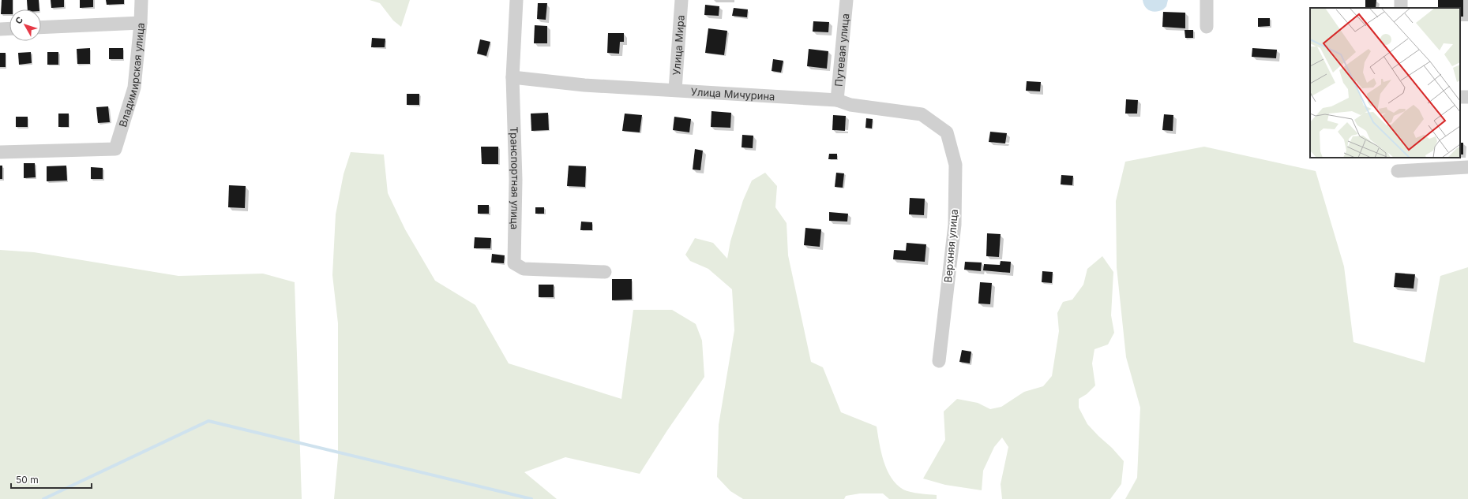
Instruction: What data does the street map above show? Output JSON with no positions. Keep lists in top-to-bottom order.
{
  "streets": {
    "street": [
      "Улица Мира",
      "Путевая улица",
      "Владимирская улица",
      "Улица Мичурина",
      "Транспортная улица",
      "Верхняя улица"
    ]
  },
  "crossings": [
    ["Улица Мира", "Улица Мичурина"],
    ["Путевая улица", "Улица Мичурина"],
    ["Улица Мичурина", "Транспортная улица"],
    ["Улица Мичурина", "Верхняя улица"]
  ],
  "scale_bar": "50 m",
  "north": "top left"
}
